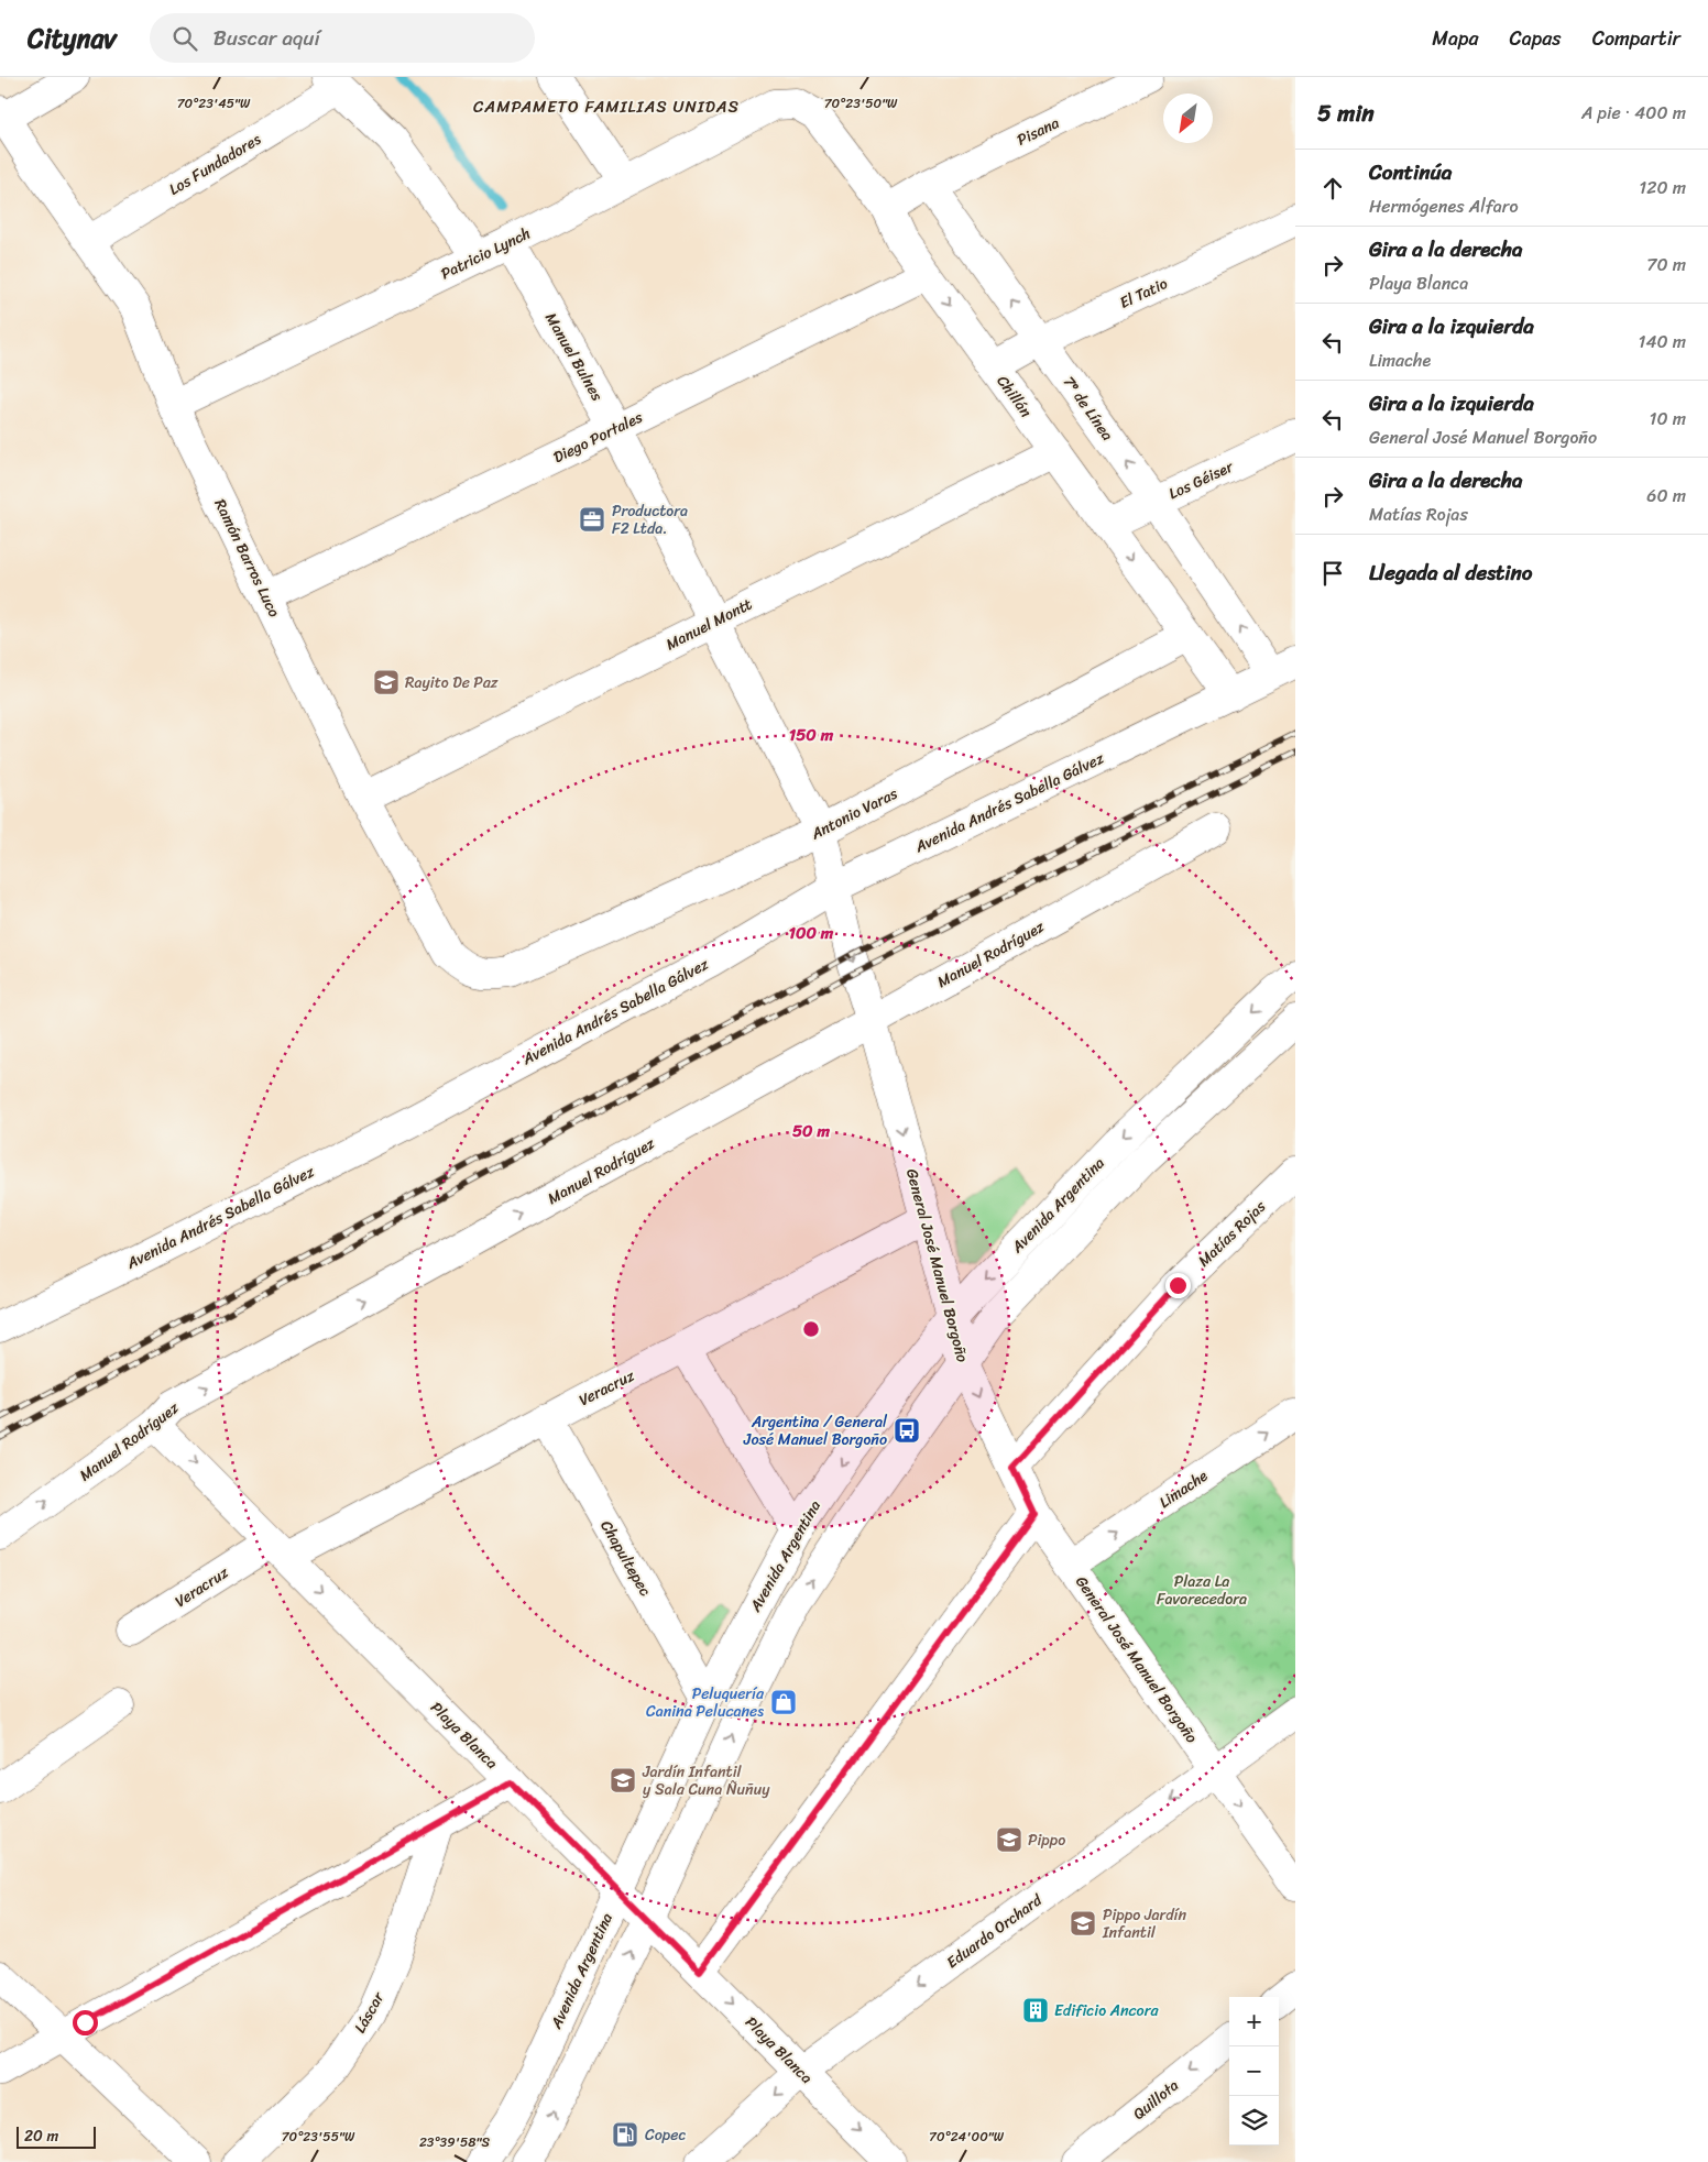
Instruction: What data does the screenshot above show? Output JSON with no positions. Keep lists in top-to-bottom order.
{
  "streets": {
    "street": [
      "Pisana",
      "Los Fundadores",
      "Patricio Lynch",
      "El Tatio",
      "Manuel Bulnes",
      "Chillán",
      "7º de Línea",
      "Diego Portales",
      "Los Géiser",
      "Ramón Barros Luco",
      "Manuel Montt",
      "Avenida Andrés Sabella Gálvez",
      "Antonio Varas",
      "Manuel Rodríguez",
      "Avenida Argentina",
      "Matías Rojas",
      "General José Manuel Borgoño",
      "Veracruz",
      "Limache",
      "Chapultepec",
      "Playa Blanca",
      "Eduardo Orchard",
      "Láscar",
      "Quillota"
    ]
  },
  "crossings": [
    ["Pisana", "7º de Línea"],
    ["Los Fundadores", "Ramón Barros Luco"],
    ["Patricio Lynch", "Manuel Bulnes"],
    ["Patricio Lynch", "Chillán"],
    ["Patricio Lynch", "Ramón Barros Luco"],
    ["El Tatio", "Chillán"],
    ["El Tatio", "7º de Línea"],
    ["Manuel Bulnes", "Diego Portales"],
    ["Manuel Bulnes", "Manuel Montt"],
    ["Manuel Bulnes", "Avenida Andrés Sabella Gálvez"],
    ["Manuel Bulnes", "Antonio Varas"],
    ["Manuel Bulnes", "General José Manuel Borgoño"],
    ["Chillán", "Diego Portales"],
    ["Chillán", "Los Géiser"],
    ["Chillán", "Manuel Montt"],
    ["Chillán", "Avenida Andrés Sabella Gálvez"],
    ["Chillán", "Antonio Varas"],
    ["7º de Línea", "Los Géiser"],
    ["7º de Línea", "Avenida Andrés Sabella Gálvez"],
    ["Diego Portales", "Ramón Barros Luco"],
    ["Ramón Barros Luco", "Manuel Montt"],
    ["Ramón Barros Luco", "Antonio Varas"],
    ["Avenida Andrés Sabella Gálvez", "General José Manuel Borgoño"],
    ["Manuel Rodríguez", "General José Manuel Borgoño"],
    ["Manuel Rodríguez", "Playa Blanca"],
    ["Avenida Argentina", "General José Manuel Borgoño"],
    ["Avenida Argentina", "Chapultepec"],
    ["Avenida Argentina", "Playa Blanca"],
    ["Matías Rojas", "General José Manuel Borgoño"],
    ["General José Manuel Borgoño", "Veracruz"],
    ["General José Manuel Borgoño", "Limache"],
    ["General José Manuel Borgoño", "Eduardo Orchard"],
    ["Veracruz", "Chapultepec"],
    ["Veracruz", "Playa Blanca"],
    ["Playa Blanca", "Eduardo Orchard"]
  ],
  "one_way": [
    "7º de Línea",
    "Manuel Rodríguez",
    "General José Manuel Borgoño",
    "Limache",
    "Playa Blanca",
    "Quillota"
  ],
  "districts": ["CAMPAMETO FAMILIAS UNIDAS"],
  "parks": ["Plaza La Favorecedora"],
  "places": {
    "office": ["Productora F2 Ltda."],
    "school or university": [
      "Rayito De Paz",
      "Jardín Infantil y Sala Cuna Ñuñuy",
      "Pippo",
      "Pippo Jardín Infantil"
    ],
    "bus stop": ["Argentina / General José Manuel Borgoño"],
    "shop": ["Peluquería Canina Pelucanes"],
    "building": ["Edificio Ancora"],
    "fuel station": ["Copec"]
  },
  "scale_bar": "20 m",
  "north": "bottom left",
  "page": {
    "header": "Citynav",
    "search": "Buscar aquí",
    "nav": ["Mapa", "Capas", "Compartir"],
    "heading": ["5 min", "A pie · 400 m"],
    "list": [
      ["Continúa", "Hermógenes Alfaro", "120 m"],
      ["Gira a la derecha", "Playa Blanca", "70 m"],
      ["Gira a la izquierda", "Limache", "140 m"],
      ["Gira a la izquierda", "General José Manuel Borgoño", "10 m"],
      ["Gira a la derecha", "Matías Rojas", "60 m"],
      "Llegada al destino"
    ],
    "map_buttons": ["+", "−"],
    "scale": "20 m"
  },
  "coordinates": [
    "70°23'45\"W",
    "70°23'50\"W",
    "70°23'55\"W",
    "70°24'00\"W",
    "23°39'58\"S"
  ],
  "rings": ["150 m", "100 m", "50 m"]
}
